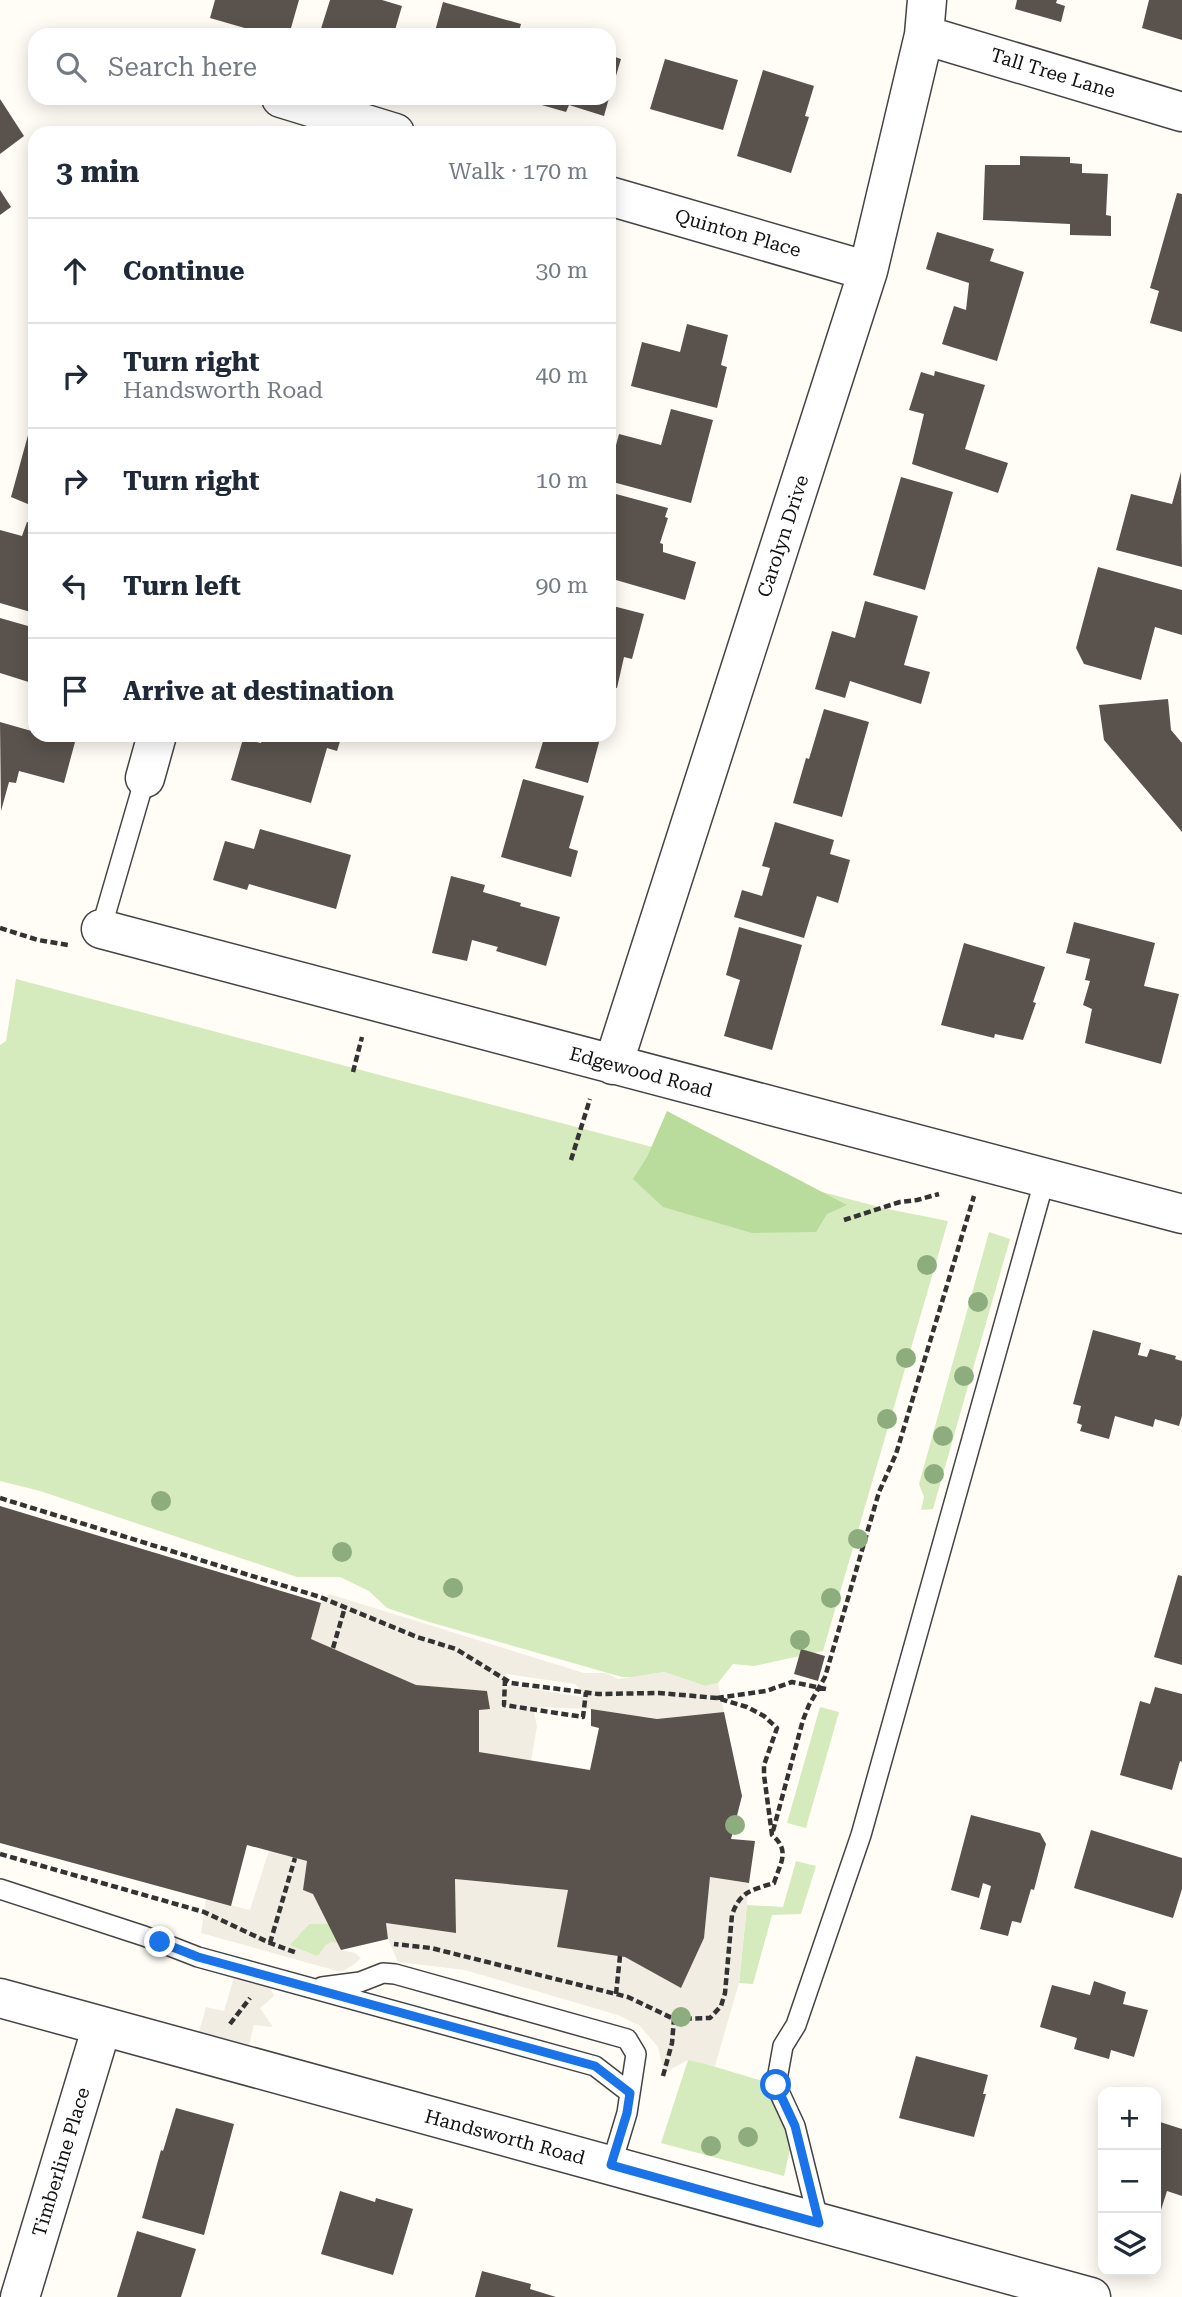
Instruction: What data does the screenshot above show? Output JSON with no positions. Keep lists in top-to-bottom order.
{
  "streets": {
    "street": [
      "Tall Tree Lane",
      "Quinton Place",
      "Carolyn Drive",
      "Edgewood Road",
      "Handsworth Road",
      "Timberline Place"
    ]
  },
  "crossings": [
    ["Tall Tree Lane", "Carolyn Drive"],
    ["Quinton Place", "Carolyn Drive"],
    ["Carolyn Drive", "Edgewood Road"],
    ["Handsworth Road", "Timberline Place"]
  ],
  "page": {
    "search": "Search here",
    "heading": ["3 min", "Walk · 170 m"],
    "list": [
      ["Continue", "30 m"],
      ["Turn right", "Handsworth Road", "40 m"],
      ["Turn right", "10 m"],
      ["Turn left", "90 m"],
      "Arrive at destination"
    ],
    "map_buttons": ["+", "−"]
  }
}
